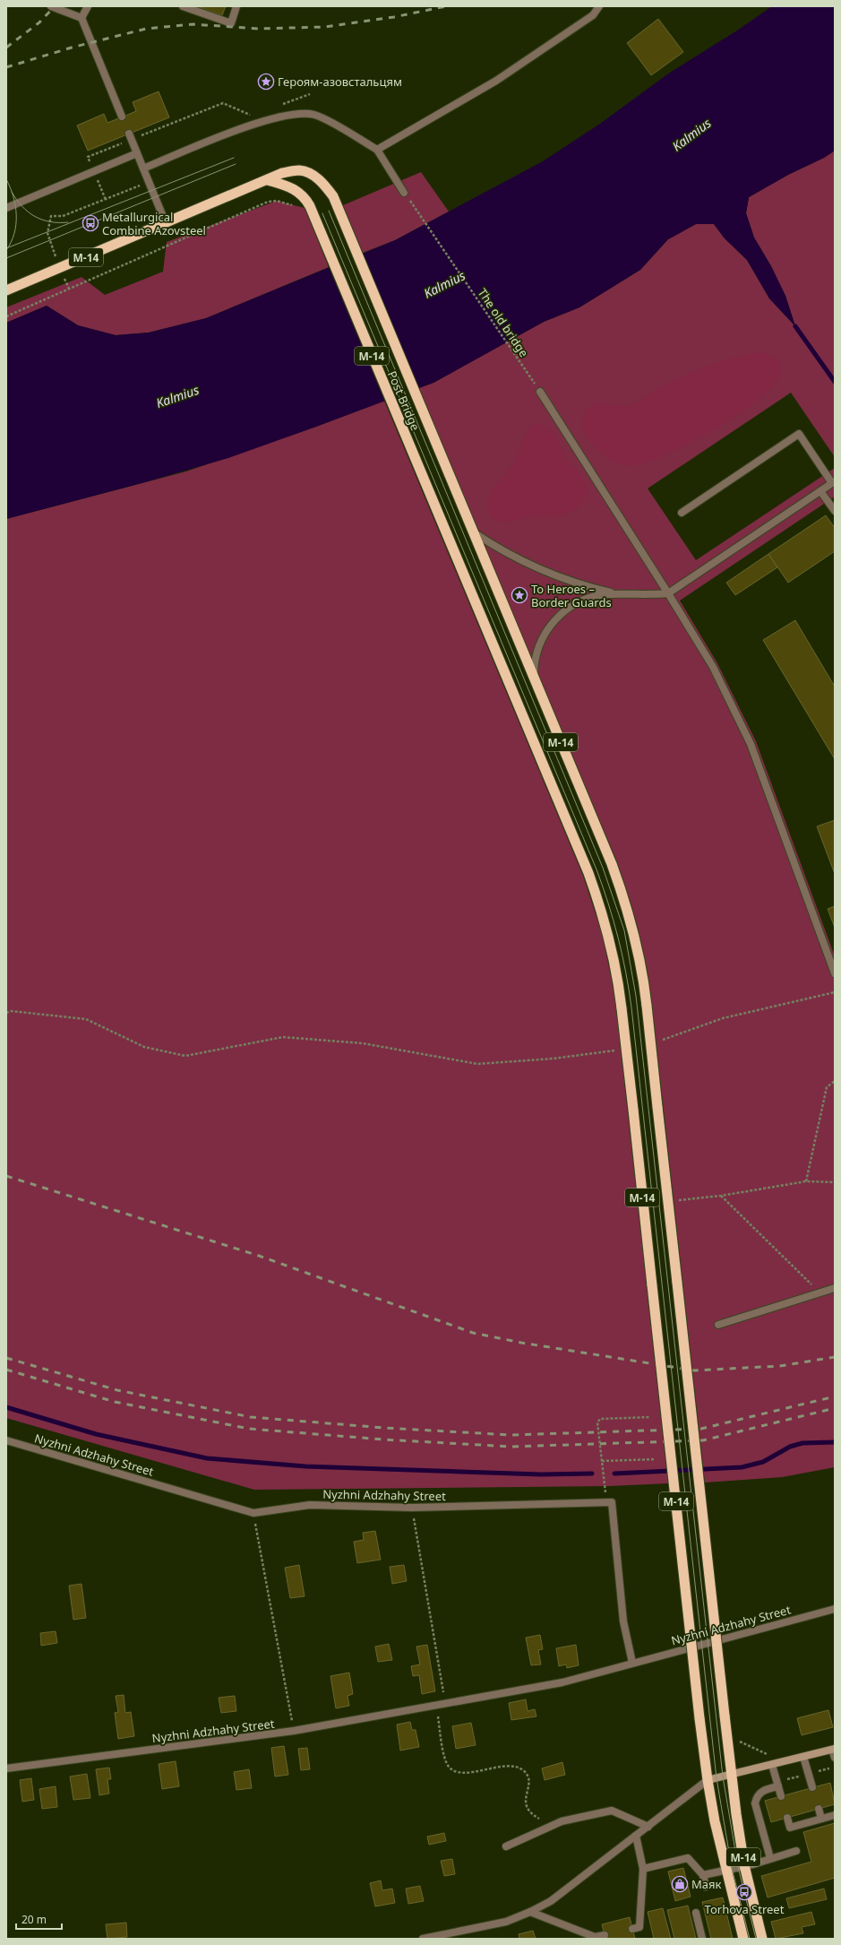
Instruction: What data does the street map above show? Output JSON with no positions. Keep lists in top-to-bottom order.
{
  "streets": {
    "highway": ["М-14", "Post Bridge"],
    "street": ["Nyzhni Adzhahy Street"],
    "path": ["The old bridge"]
  },
  "crossings": [
    ["М-14", "Post Bridge"]
  ],
  "water": ["Kalmius"],
  "places": {
    "place": ["Героям-азовстальцям", "To Heroes – Border Guards"],
    "bus stop": ["Metallurgical Combine Azovsteel", "Torhova Street"],
    "shop": ["Маяк"]
  },
  "scale_bar": "20 m"
}
